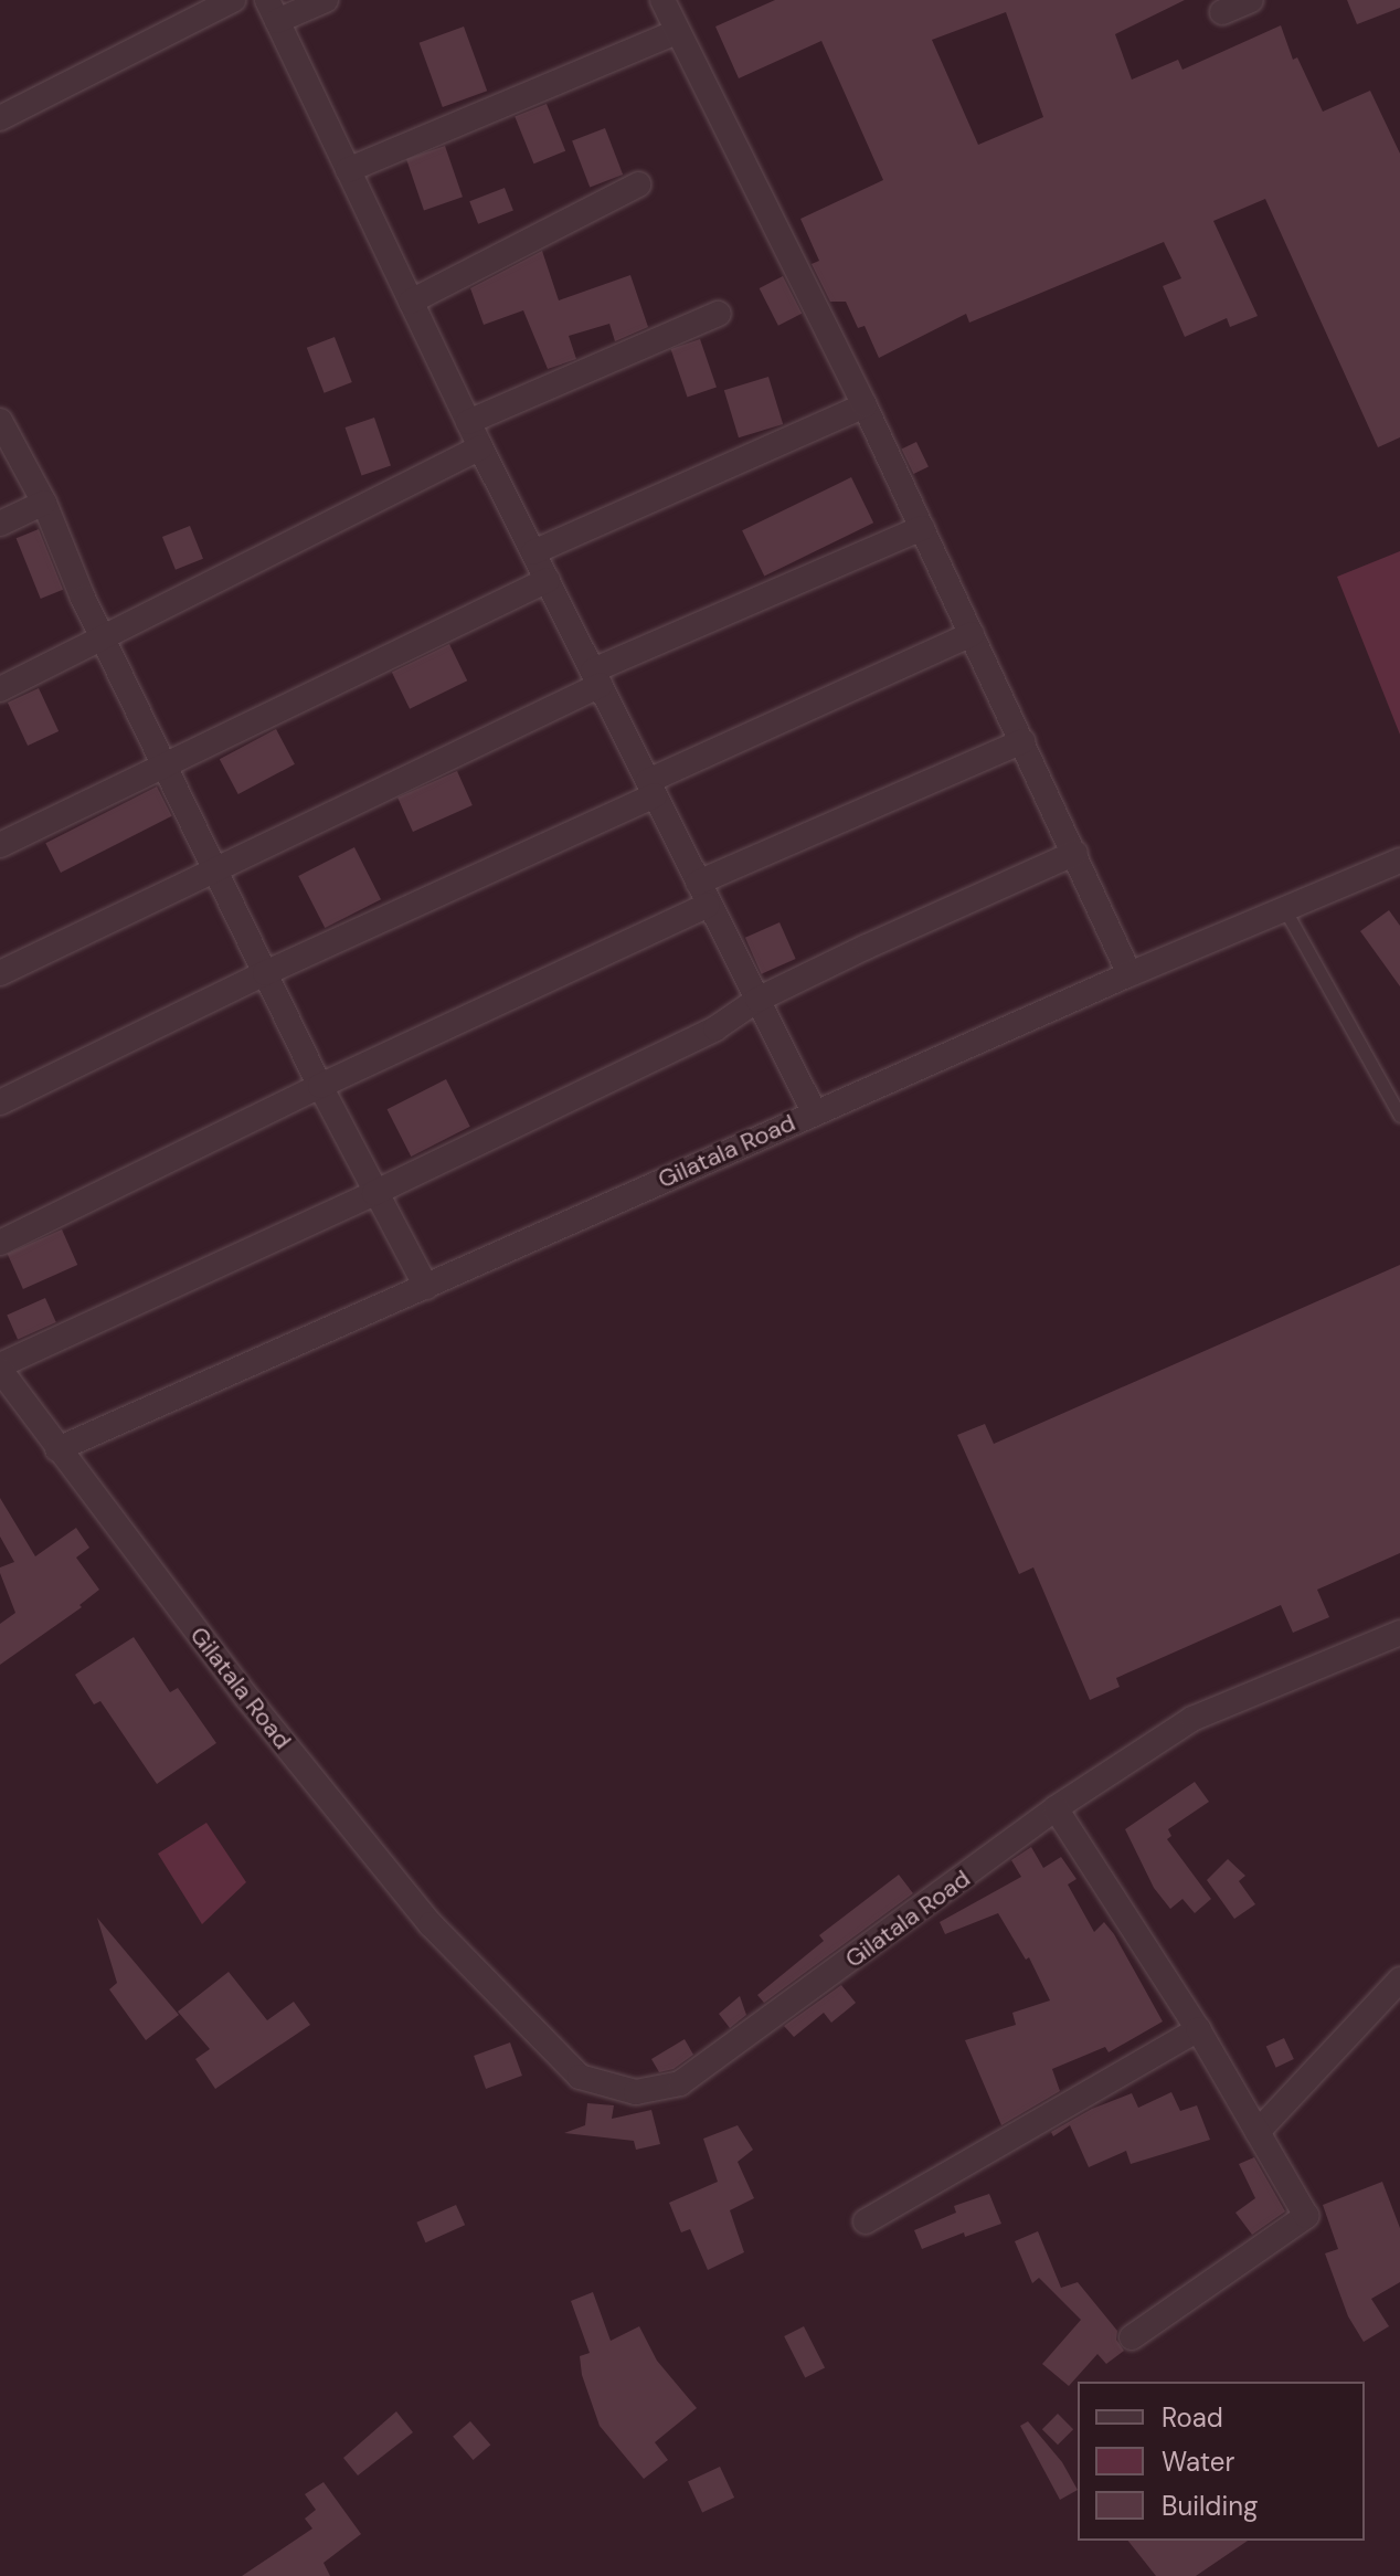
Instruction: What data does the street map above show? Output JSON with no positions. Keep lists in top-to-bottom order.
{
  "streets": {
    "street": ["Gilatala Road"]
  },
  "legend": ["Road", "Water", "Building"]
}
